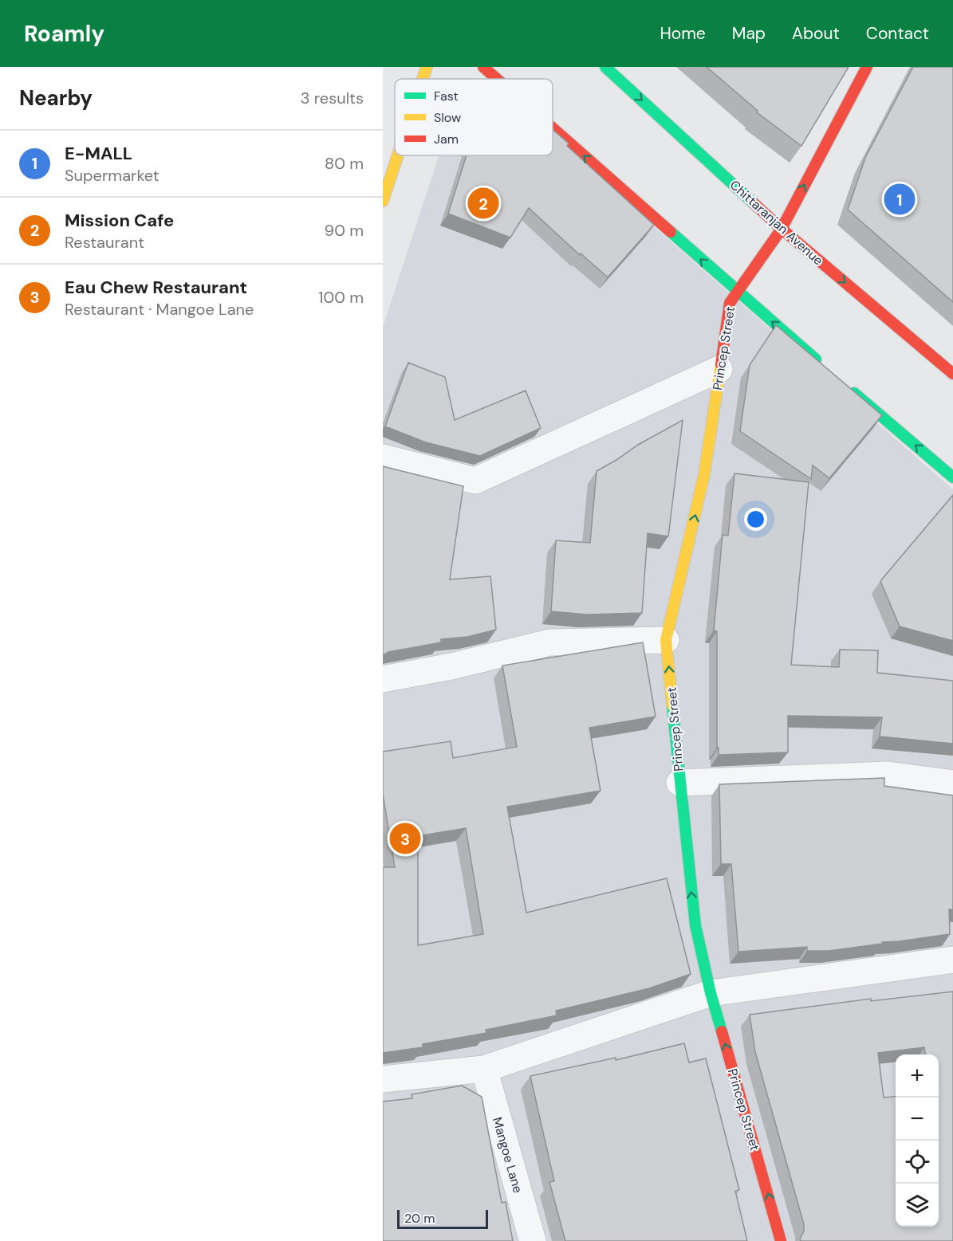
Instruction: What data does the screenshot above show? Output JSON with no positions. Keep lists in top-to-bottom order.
{
  "streets": {
    "street": ["Chittaranjan Avenue", "Princep Street", "Mangoe Lane"]
  },
  "crossings": [
    ["Chittaranjan Avenue", "Princep Street"]
  ],
  "one_way": ["Princep Street"],
  "legend": ["Fast", "Slow", "Jam"],
  "scale_bar": "20 m",
  "page": {
    "header": "Roamly",
    "nav": [
      "Home",
      "Map",
      "About",
      "Contact"
    ],
    "heading": ["Nearby", "3 results"],
    "list": [
      {
        "mark": "1",
        "name": "E-MALL",
        "note": "Supermarket",
        "value": "80 m"
      },
      {
        "mark": "2",
        "name": "Mission Cafe",
        "note": "Restaurant",
        "value": "90 m"
      },
      {
        "mark": "3",
        "name": "Eau Chew Restaurant",
        "note": "Restaurant · Mangoe Lane",
        "value": "100 m"
      }
    ],
    "pins": ["1", "2", "3"],
    "map_buttons": ["+", "−"],
    "scale": "20 m"
  }
}
